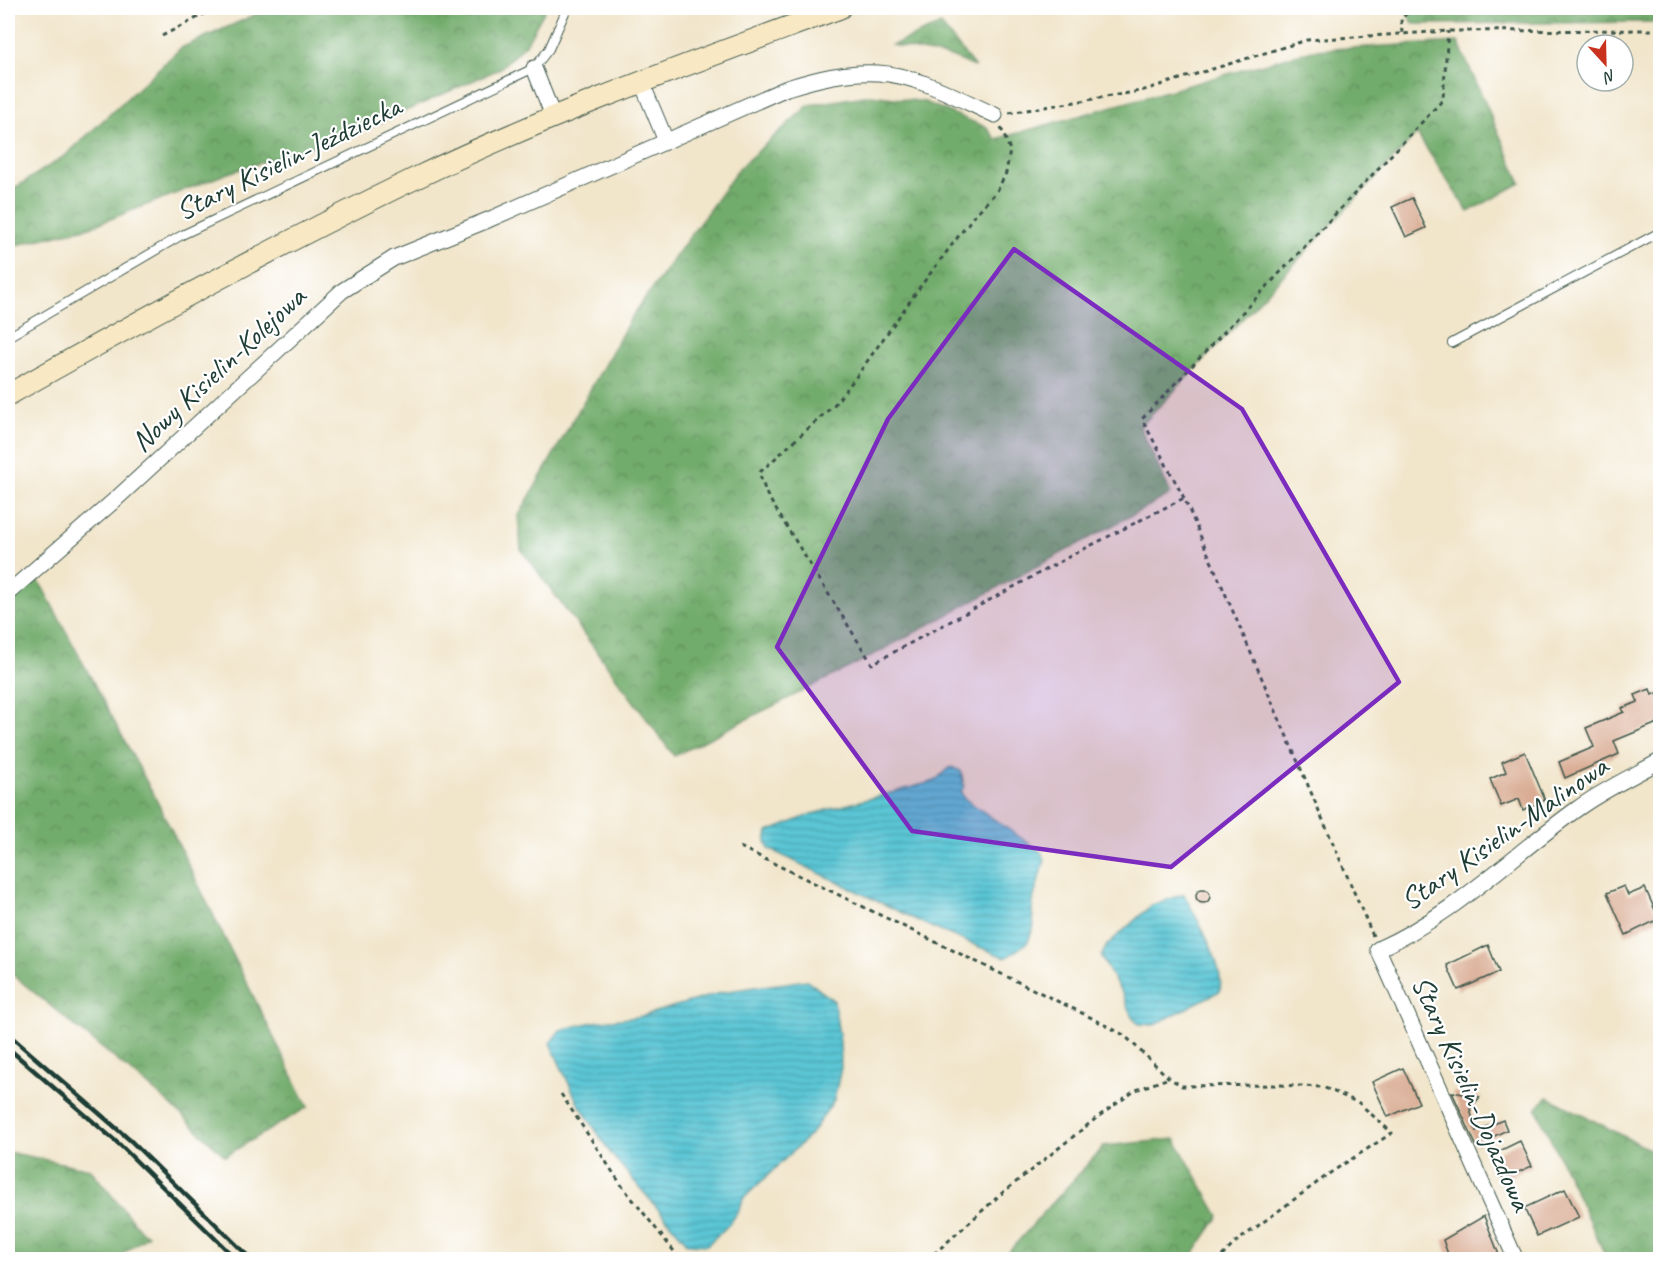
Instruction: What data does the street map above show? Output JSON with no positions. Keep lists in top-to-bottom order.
{
  "streets": {
    "street": ["Nowy Kisielin-Kolejowa", "Stary Kisielin-Malinowa", "Stary Kisielin-Dojazdowa"],
    "lane": ["Stary Kisielin-Jeździecka"]
  },
  "crossings": [
    ["Stary Kisielin-Malinowa", "Stary Kisielin-Dojazdowa"]
  ],
  "north": "bottom"
}
